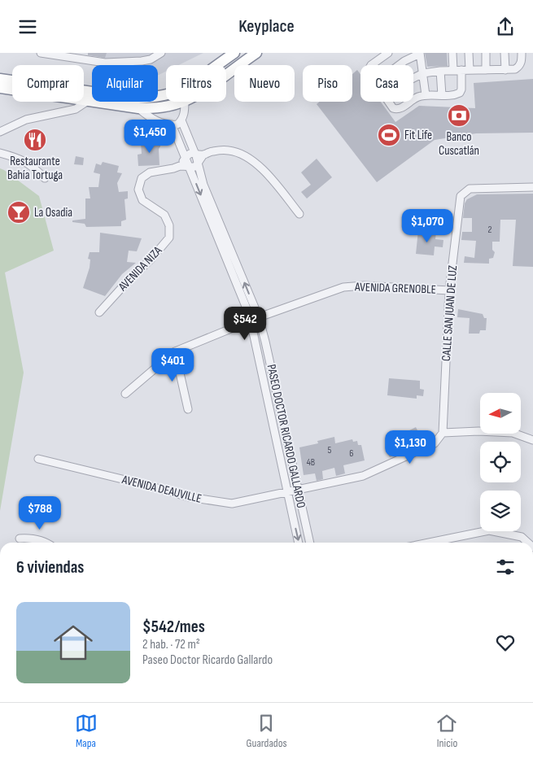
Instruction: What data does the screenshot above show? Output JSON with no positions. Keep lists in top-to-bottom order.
{
  "streets": {
    "street": [
      "AVENIDA NIZA",
      "AVENIDA GRENOBLE",
      "CALLE SAN JUAN DE LUZ",
      "PASEO DOCTOR RICARDO GALLARDO",
      "AVENIDA DEAUVILLE"
    ]
  },
  "crossings": [
    ["AVENIDA NIZA", "PASEO DOCTOR RICARDO GALLARDO"],
    ["AVENIDA GRENOBLE", "CALLE SAN JUAN DE LUZ"],
    ["AVENIDA GRENOBLE", "PASEO DOCTOR RICARDO GALLARDO"],
    ["CALLE SAN JUAN DE LUZ", "AVENIDA DEAUVILLE"],
    ["PASEO DOCTOR RICARDO GALLARDO", "AVENIDA DEAUVILLE"]
  ],
  "places": {
    "bank": ["Banco Cuscatlán"],
    "sports": ["Fit Life"],
    "restaurant": ["Restaurante Bahía Tortuga"],
    "bar": ["La Osadia"]
  },
  "house_numbers": [
    "2",
    "5",
    "6",
    "4B"
  ],
  "north": "left",
  "page": {
    "header": "Keyplace",
    "chip": [
      "Comprar",
      "Alquilar",
      "Filtros",
      "Nuevo",
      "Piso",
      "Casa"
    ],
    "price": [
      "$1,450",
      "$1,070",
      "$542",
      "$401",
      "$1,130",
      "$788"
    ],
    "heading": "6 viviendas",
    "list": [
      {
        "name": "$542/mes",
        "note": "2 hab. · 72 m² · Paseo Doctor Ricardo Gallardo"
      }
    ],
    "tabs": ["Mapa", "Guardados", "Inicio"]
  }
}
